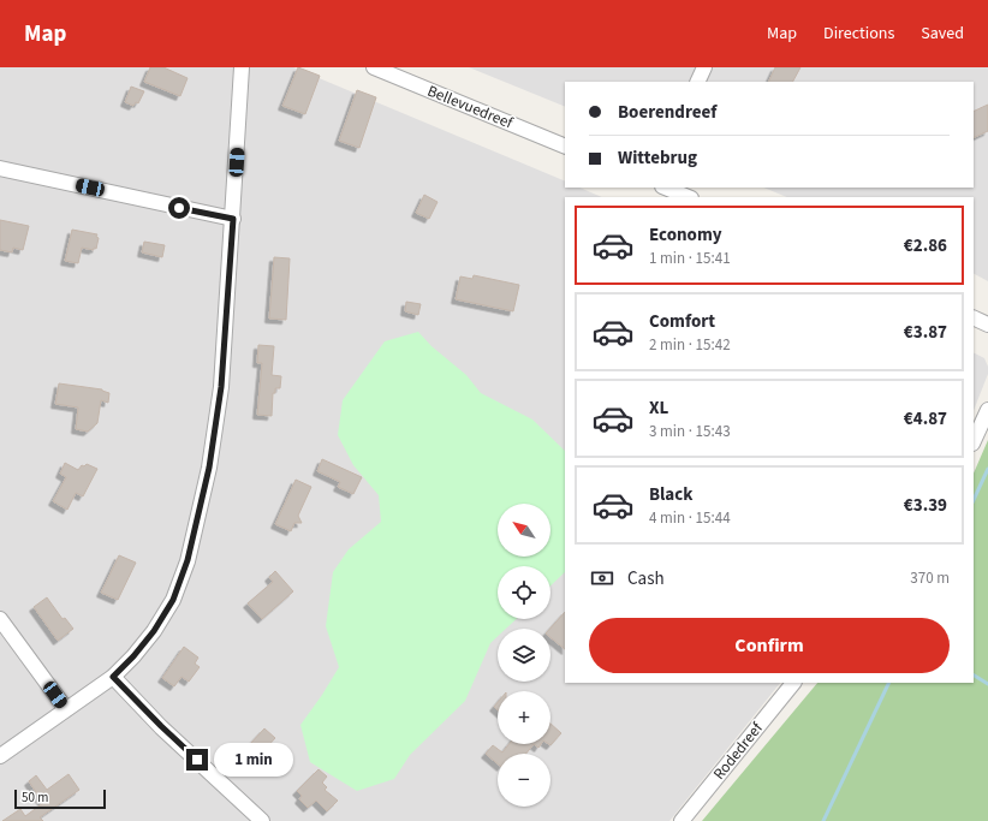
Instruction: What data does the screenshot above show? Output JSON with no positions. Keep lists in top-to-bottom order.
{
  "streets": {
    "street": ["Bellevuedreef", "Rodedreef"]
  },
  "scale_bar": "50 m",
  "north": "top left",
  "page": {
    "header": "Map",
    "nav": ["Map", "Directions", "Saved"],
    "banner": ["Boerendreef", "Wittebrug"],
    "list": [
      {
        "name": "Economy",
        "note": "1 min · 15:41",
        "value": "€2.86"
      },
      {
        "name": "Comfort",
        "note": "2 min · 15:42",
        "value": "€3.87"
      },
      {
        "name": "XL",
        "note": "3 min · 15:43",
        "value": "€4.87"
      },
      {
        "name": "Black",
        "note": "4 min · 15:44",
        "value": "€3.39"
      }
    ],
    "map_buttons": ["+", "−"],
    "pay": ["Cash", "370 m"],
    "buttons": "Confirm",
    "bubble": "1 min",
    "scale": "50 m"
  }
}
